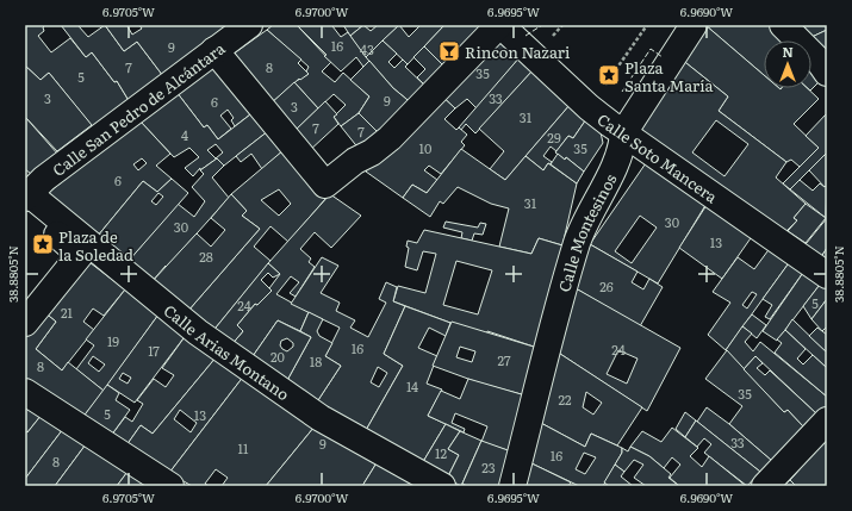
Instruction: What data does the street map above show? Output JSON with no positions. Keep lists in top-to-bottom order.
{
  "streets": {
    "street": [
      "Calle San Pedro de Alcántara",
      "Calle Soto Mancera",
      "Calle Montesinos",
      "Calle Arias Montano"
    ]
  },
  "crossings": [
    ["Calle San Pedro de Alcántara", "Calle Arias Montano"],
    ["Calle Soto Mancera", "Calle Montesinos"]
  ],
  "places": {
    "bar": ["Rincon Nazari"],
    "place": ["Plaza Santa María", "Plaza de la Soledad"]
  },
  "house_numbers": [
    "16",
    "9",
    "43",
    "7",
    "8",
    "35",
    "5",
    "3",
    "33",
    "9",
    "6",
    "3",
    "31",
    "7",
    "7",
    "4",
    "29",
    "10",
    "35",
    "6",
    "31",
    "30",
    "30",
    "13",
    "28",
    "26",
    "5",
    "24",
    "21",
    "19",
    "16",
    "24",
    "17",
    "20",
    "27",
    "18",
    "8",
    "14",
    "35",
    "22",
    "5",
    "13",
    "33",
    "9",
    "11",
    "12",
    "16",
    "8",
    "23"
  ],
  "north": "top",
  "coordinates": [
    "6.9705°W",
    "6.9700°W",
    "6.9695°W",
    "6.9690°W",
    "38.8805°N"
  ]
}
